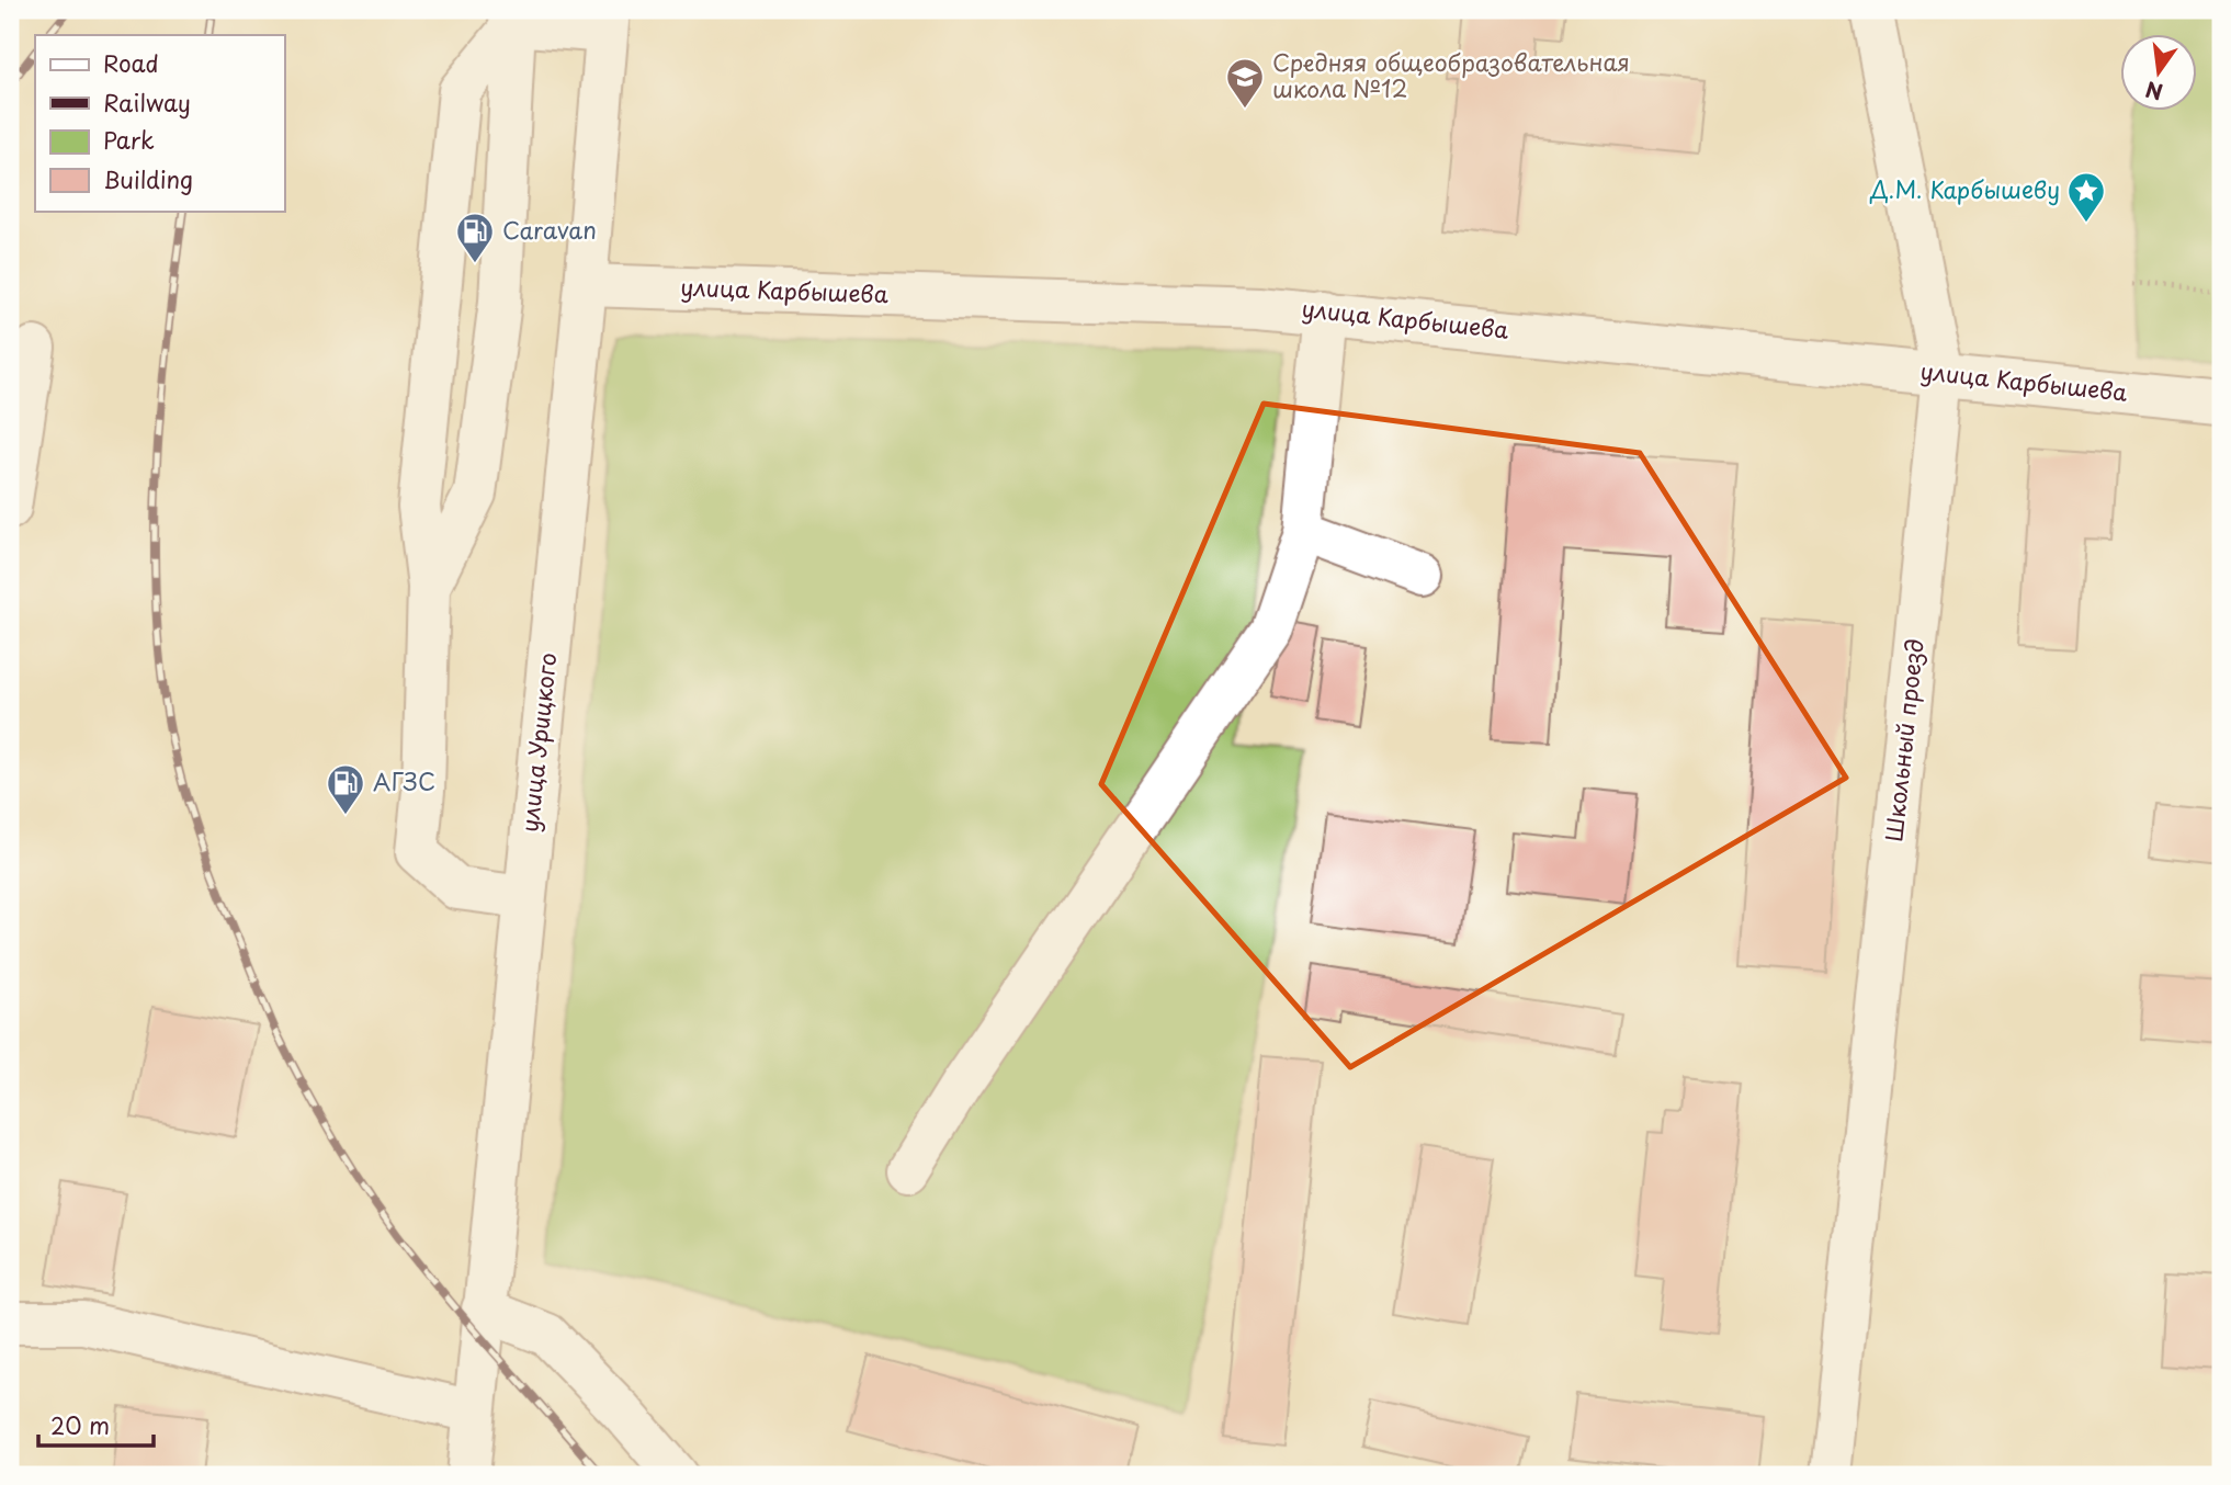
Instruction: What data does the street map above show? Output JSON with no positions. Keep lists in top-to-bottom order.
{
  "streets": {
    "street": ["улица Карбышева", "Школьный проезд", "улица Урицкого"]
  },
  "crossings": [
    ["улица Карбышева", "Школьный проезд"],
    ["улица Карбышева", "улица Урицкого"]
  ],
  "places": {
    "school or university": ["Средняя общеобразовательная школа №12"],
    "place": ["Д.М. Карбышеву"],
    "fuel station": ["Caravan", "АГЗС"]
  },
  "legend": [
    "Road",
    "Railway",
    "Park",
    "Building"
  ],
  "scale_bar": "20 m",
  "north": "bottom"
}
